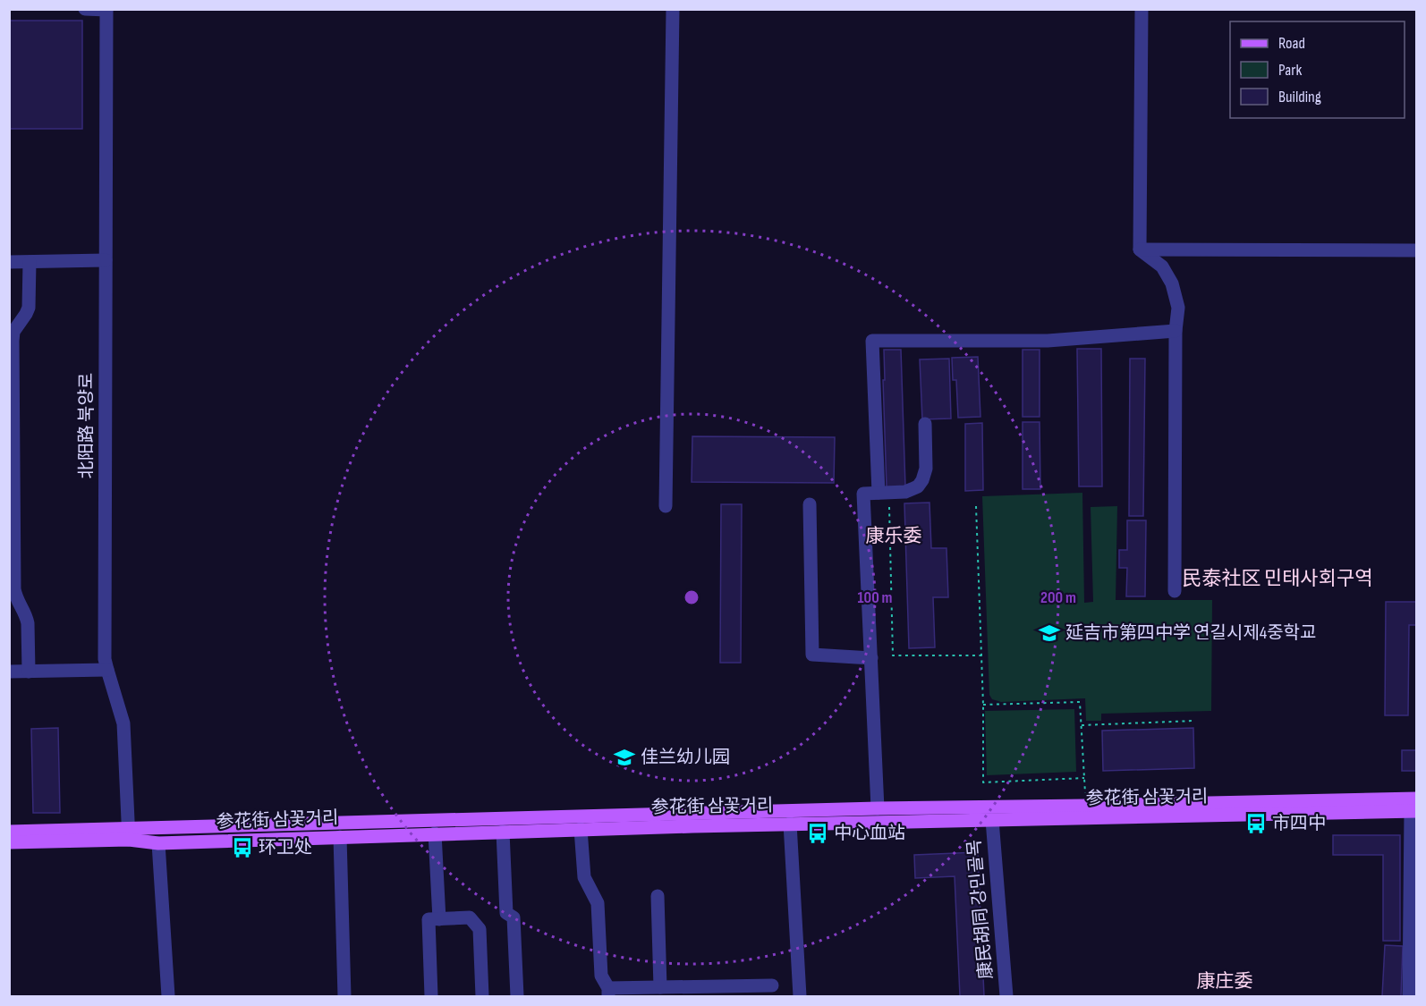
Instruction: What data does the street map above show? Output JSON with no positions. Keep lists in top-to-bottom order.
{
  "streets": {
    "main road": ["参花街 삼꽃거리"],
    "street": ["北阳路 북양로", "康民胡同 강민골목"]
  },
  "crossings": [
    ["北阳路 북양로", "参花街 삼꽃거리"],
    ["参花街 삼꽃거리", "康民胡同 강민골목"]
  ],
  "districts": ["康乐委", "民泰社区 민태사회구역", "康庄委"],
  "places": {
    "school or university": ["延吉市第四中学 연길시제4중학교", "佳兰幼儿园"],
    "bus stop": ["市四中", "中心血站", "环卫处"]
  },
  "legend": ["Road", "Park", "Building"],
  "rings": ["100 m", "200 m"]
}
